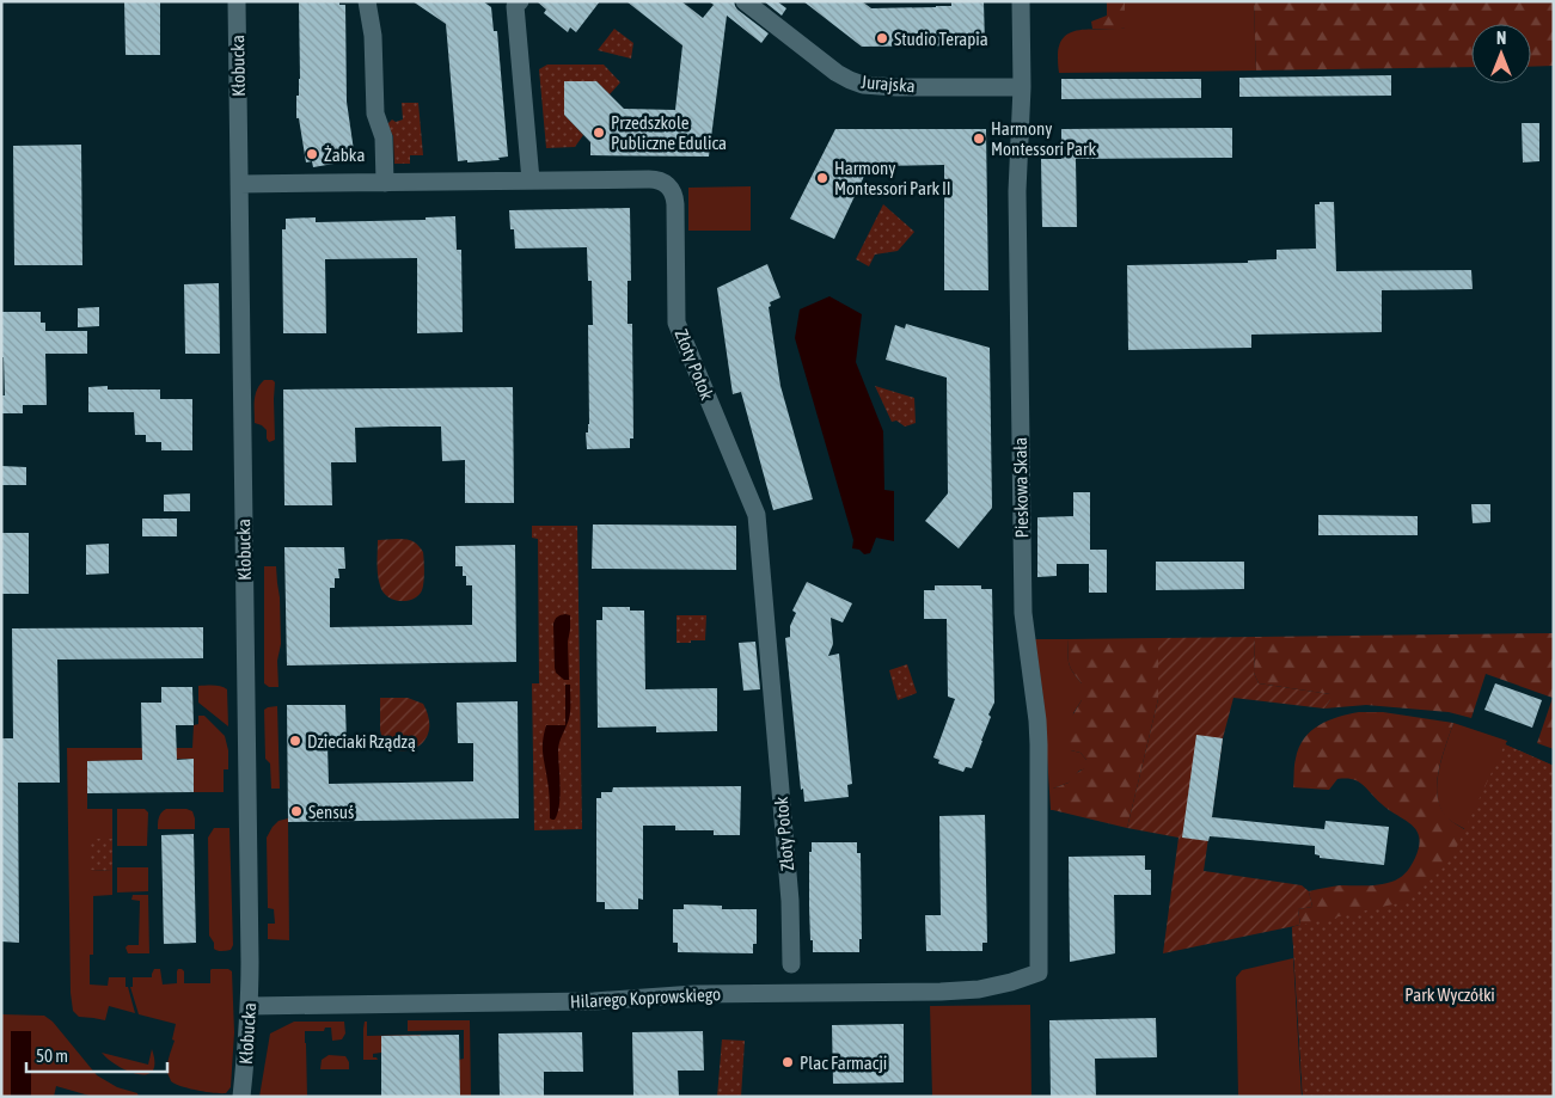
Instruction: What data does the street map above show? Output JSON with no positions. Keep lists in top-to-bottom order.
{
  "streets": {
    "street": [
      "Kłobucka",
      "Jurajska",
      "Złoty Potok",
      "Pieskowa Skała",
      "Hilarego Koprowskiego"
    ]
  },
  "crossings": [
    ["Kłobucka", "Złoty Potok"],
    ["Kłobucka", "Hilarego Koprowskiego"],
    ["Jurajska", "Pieskowa Skała"],
    ["Pieskowa Skała", "Hilarego Koprowskiego"]
  ],
  "parks": ["Park Wyczółki"],
  "places": [
    "Studio Terapia",
    "Przedszkole Publiczne Edulica",
    "Harmony Montessori Park",
    "Żabka",
    "Harmony Montessori Park II",
    "Dzieciaki Rządzą",
    "Sensuś",
    "Plac Farmacji"
  ],
  "scale_bar": "50 m",
  "north": "top"
}
